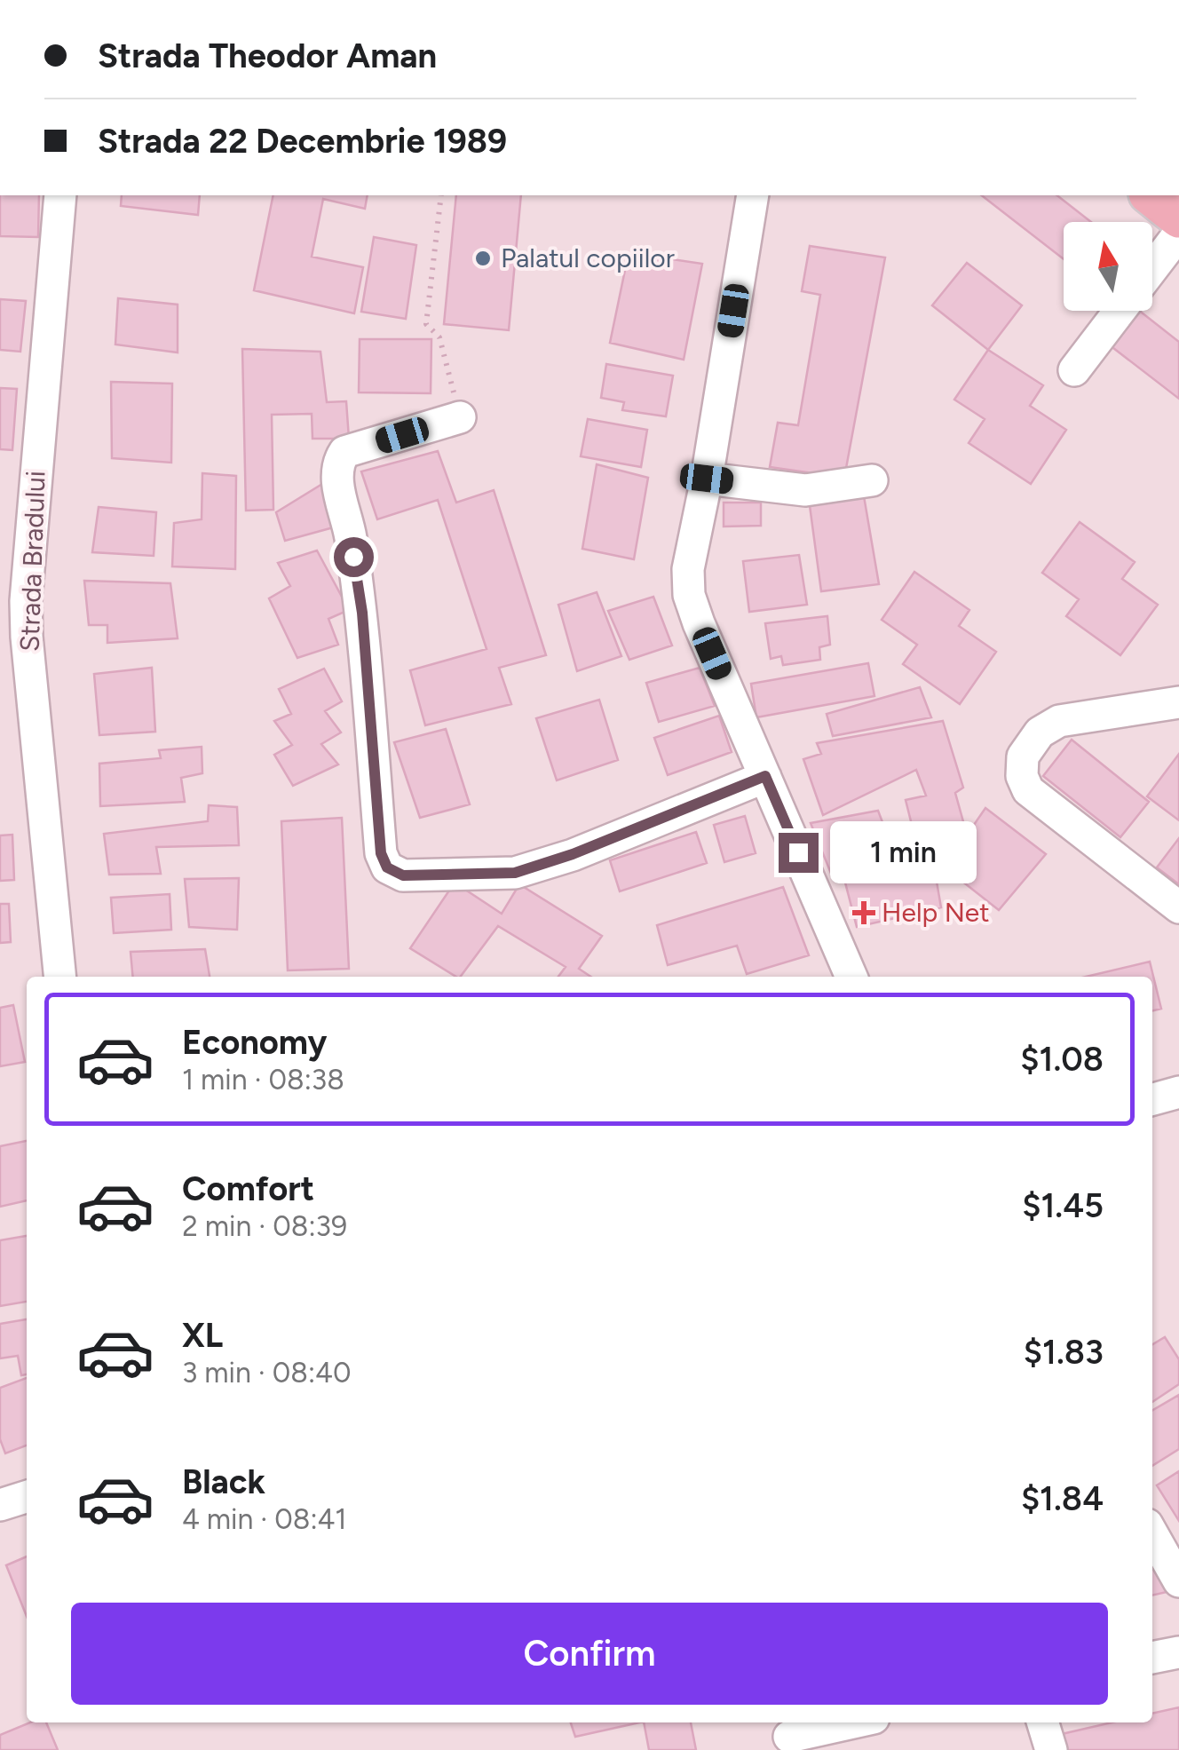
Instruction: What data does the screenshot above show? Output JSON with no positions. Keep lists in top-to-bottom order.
{
  "streets": {
    "street": ["Strada Bradului"]
  },
  "places": {
    "other": ["Palatul copiilor"],
    "health": ["Help Net"]
  },
  "north": "top",
  "page": {
    "banner": ["Strada Theodor Aman", "Strada 22 Decembrie 1989"],
    "bubble": "1 min",
    "list": [
      {
        "name": "Economy",
        "note": "1 min · 08:38",
        "value": "$1.08"
      },
      {
        "name": "Comfort",
        "note": "2 min · 08:39",
        "value": "$1.45"
      },
      {
        "name": "XL",
        "note": "3 min · 08:40",
        "value": "$1.83"
      },
      {
        "name": "Black",
        "note": "4 min · 08:41",
        "value": "$1.84"
      }
    ],
    "buttons": "Confirm"
  }
}
